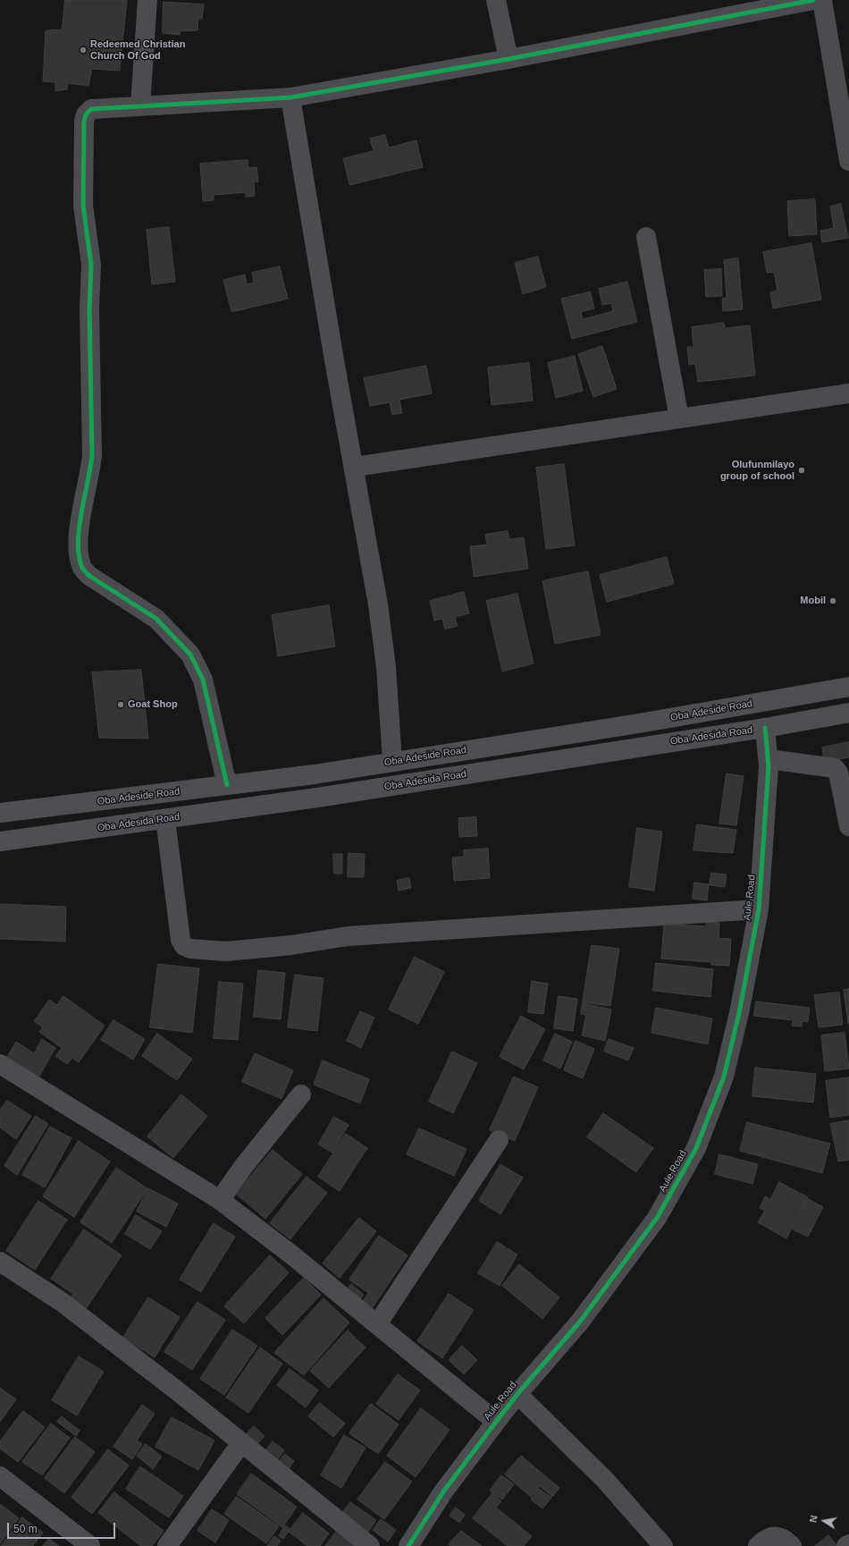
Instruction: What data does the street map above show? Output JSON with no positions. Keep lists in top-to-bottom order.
{
  "streets": {
    "main road": ["Oba Adeside Road", "Oba Adesida Road"],
    "street": ["Aule Road"]
  },
  "crossings": [
    ["Oba Adesida Road", "Aule Road"]
  ],
  "places": [
    "Redeemed Christian Church Of God",
    "Olufunmilayo group of school",
    "Mobil",
    "Goat Shop"
  ],
  "scale_bar": "50 m",
  "north": "left"
}
